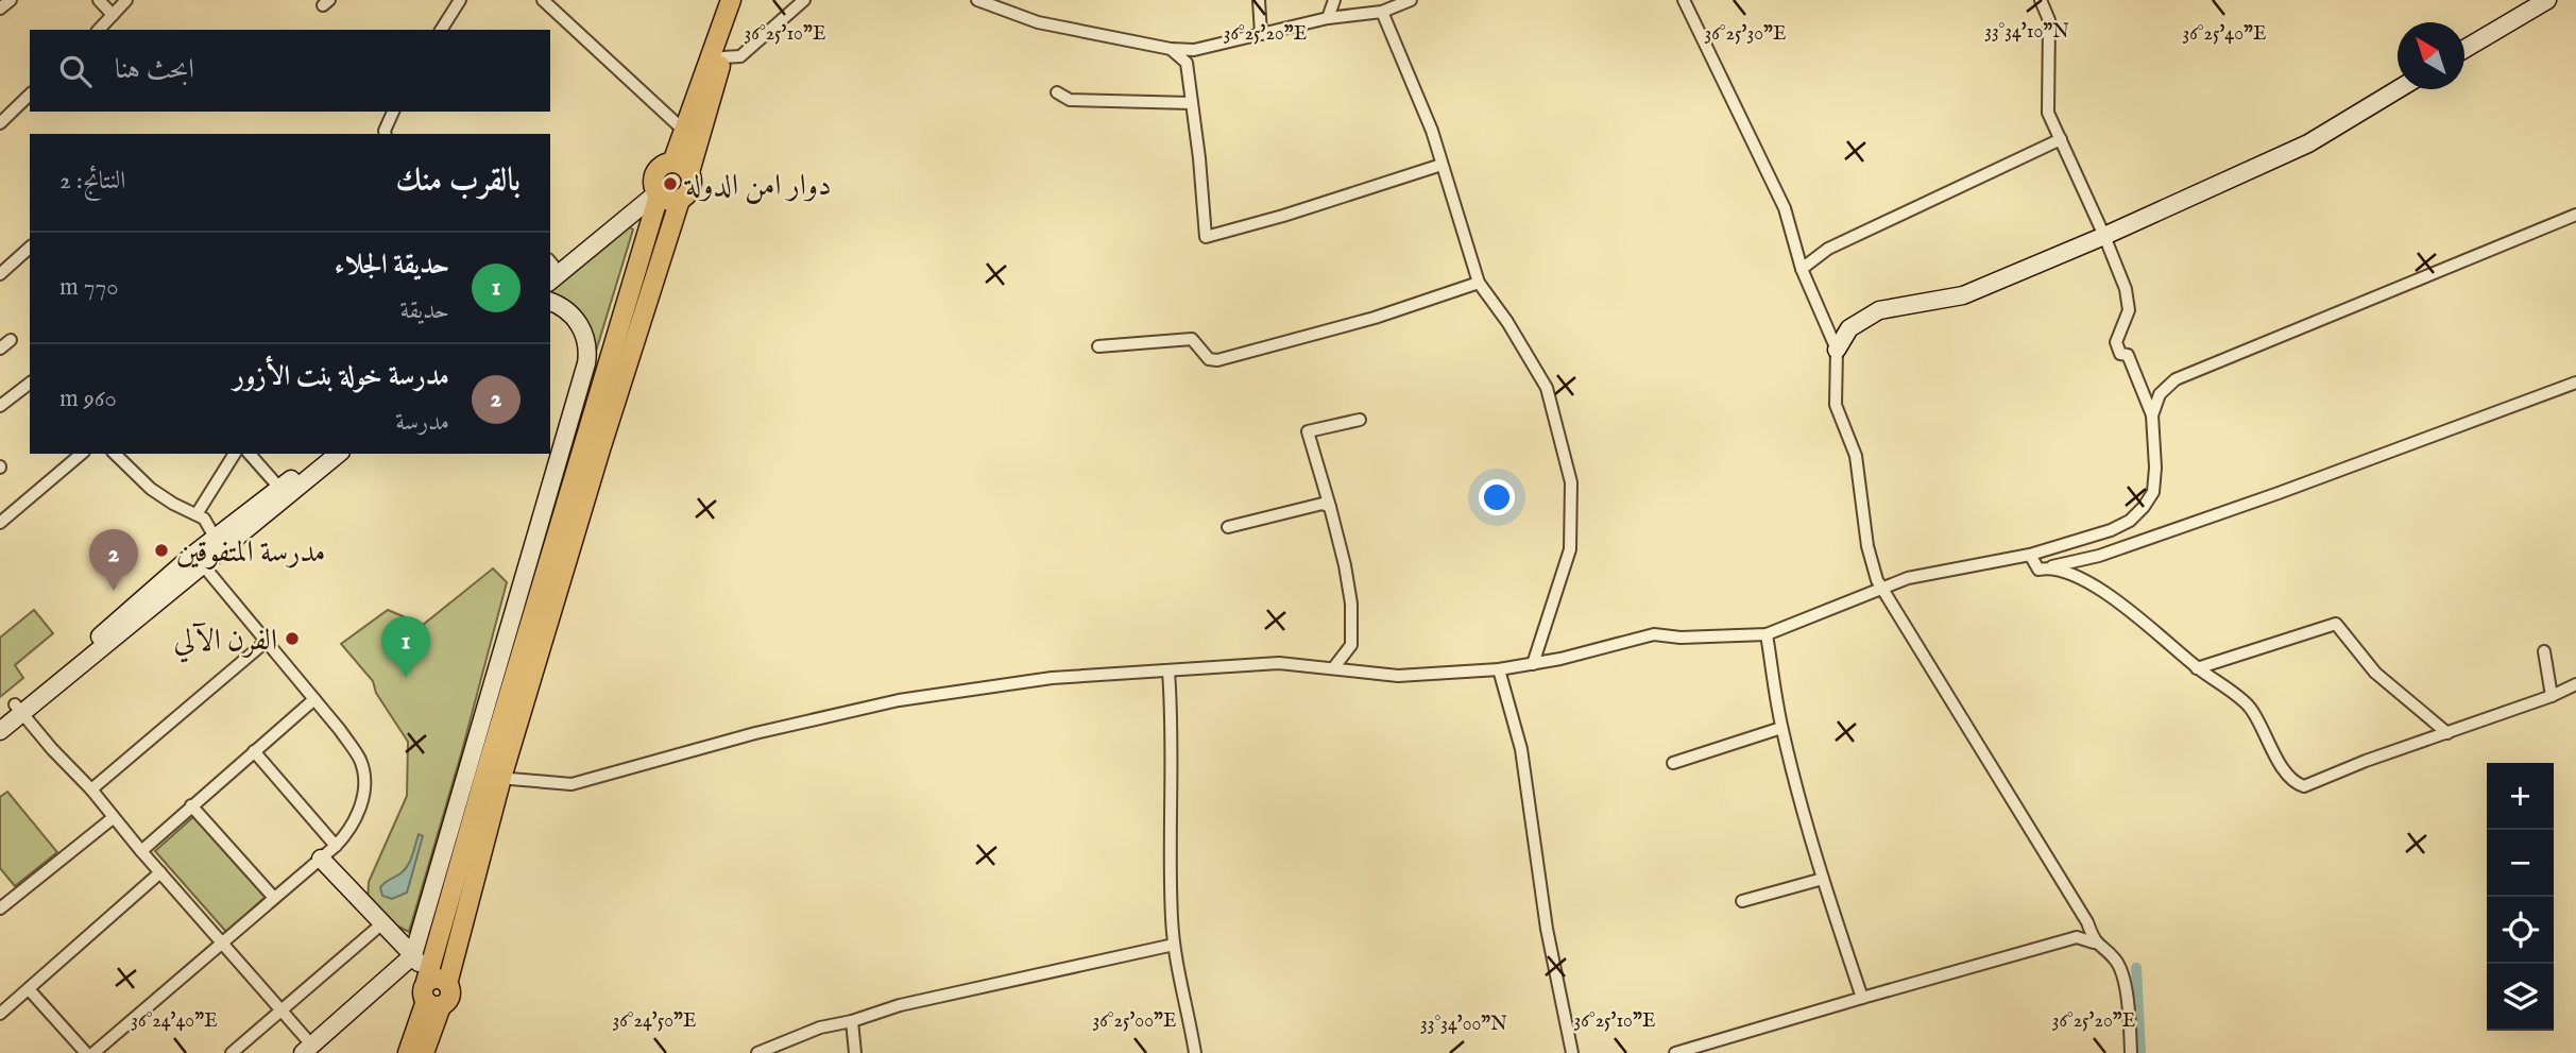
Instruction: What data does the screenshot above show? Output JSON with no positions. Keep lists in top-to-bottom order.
{
  "places": ["دوار امن الدولة", "مدرسة المتفوقين", "الفرن الآلي"],
  "north": "top left",
  "page": {
    "search": "ابحث هنا",
    "heading": ["بالقرب منك", "النتائج: 2"],
    "list": [
      {
        "mark": "1",
        "name": "حديقة الجلاء",
        "note": "حديقة",
        "value": "770 m"
      },
      {
        "mark": "2",
        "name": "مدرسة خولة بنت الأزور",
        "note": "مدرسة",
        "value": "960 m"
      }
    ],
    "pins": ["2", "1"],
    "map_buttons": ["+", "−"]
  },
  "coordinates": [
    "33°34'10\"N",
    "36°25'20\"E",
    "36°25'10\"E",
    "36°25'30\"E",
    "36°25'40\"E",
    "36°24'40\"E",
    "36°24'50\"E",
    "36°25'00\"E",
    "33°34'00\"N"
  ]
}
